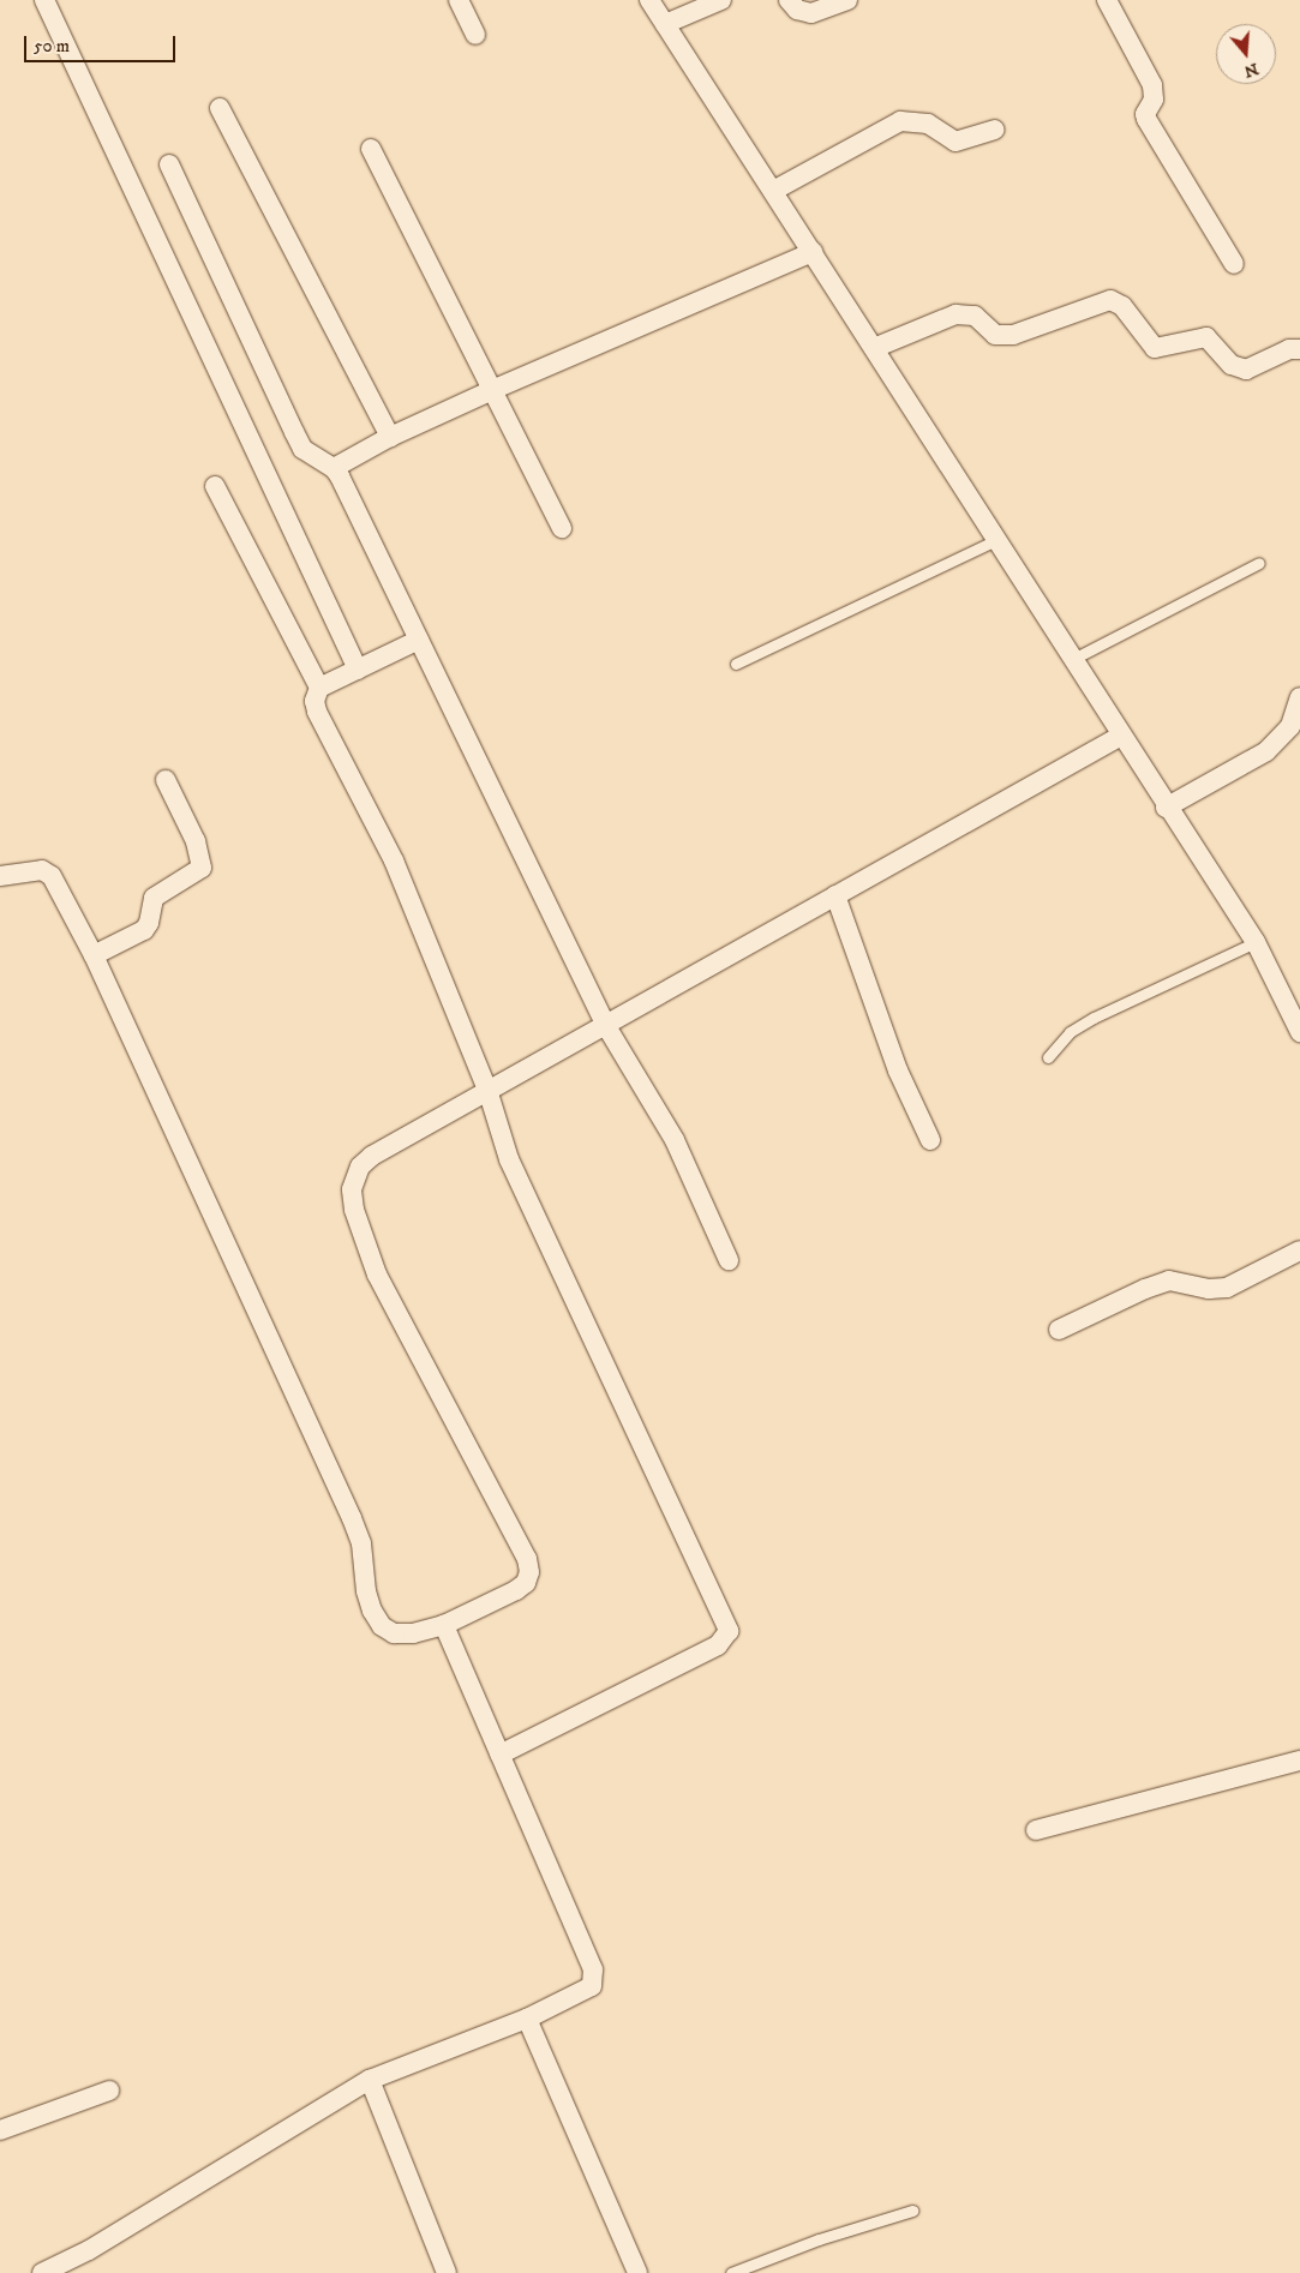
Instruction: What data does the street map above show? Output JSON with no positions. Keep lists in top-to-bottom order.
{
  "scale_bar": "50 m",
  "north": "bottom"
}
